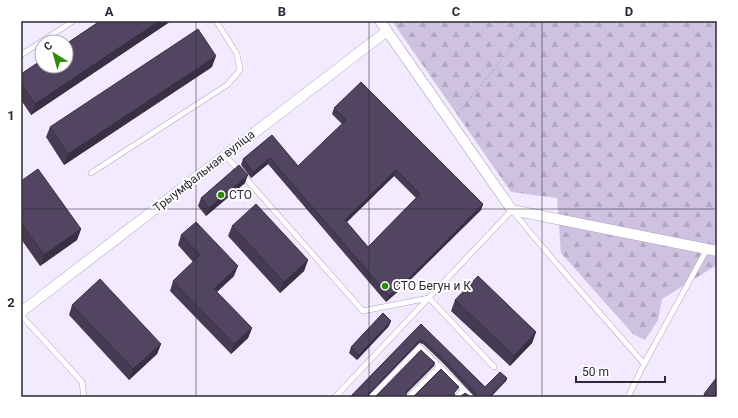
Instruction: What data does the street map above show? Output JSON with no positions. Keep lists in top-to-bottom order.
{
  "streets": {
    "street": ["Трыумфальная вуліца"]
  },
  "places": ["СТО", "СТО Бегун и К"],
  "scale_bar": "50 m",
  "north": "top left",
  "grid": {
    "columns": [
      "A",
      "B",
      "C",
      "D"
    ],
    "rows": ["1", "2"]
  }
}
